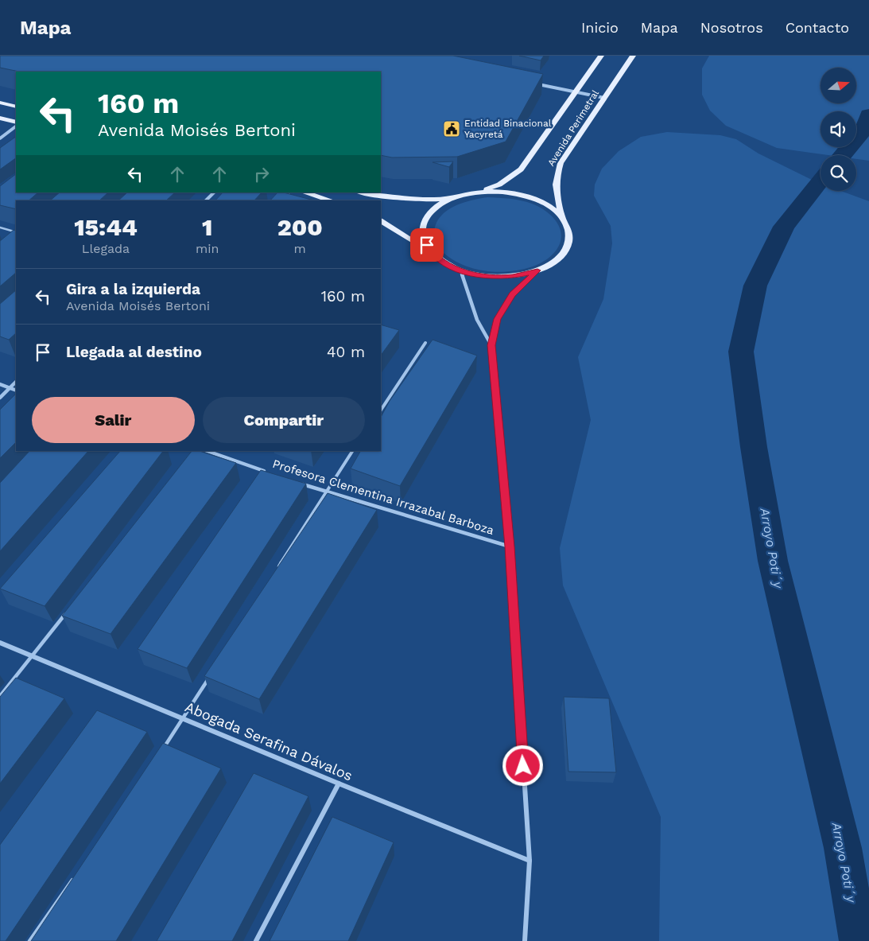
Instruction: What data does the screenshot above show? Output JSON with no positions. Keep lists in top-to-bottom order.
{
  "streets": {
    "main road": ["Avenida Perimetral"],
    "street": ["Profesora Clementina Irrazabal Barboza", "Abogada Serafina Dávalos"]
  },
  "water": ["Arroyo Poti´y"],
  "places": {
    "public building": ["Entidad Binacional Yacyretá"]
  },
  "north": "right",
  "page": {
    "header": "Mapa",
    "nav": [
      "Inicio",
      "Mapa",
      "Nosotros",
      "Contacto"
    ],
    "turn": ["160 m", "Avenida Moisés Bertoni"],
    "eta": [
      "15:44",
      "Llegada",
      "1",
      "min",
      "200",
      "m"
    ],
    "list": [
      {
        "name": "Gira a la izquierda",
        "note": "Avenida Moisés Bertoni",
        "value": "160 m"
      },
      {
        "name": "Llegada al destino",
        "value": "40 m"
      }
    ],
    "buttons": ["Salir", "Compartir"]
  }
}
